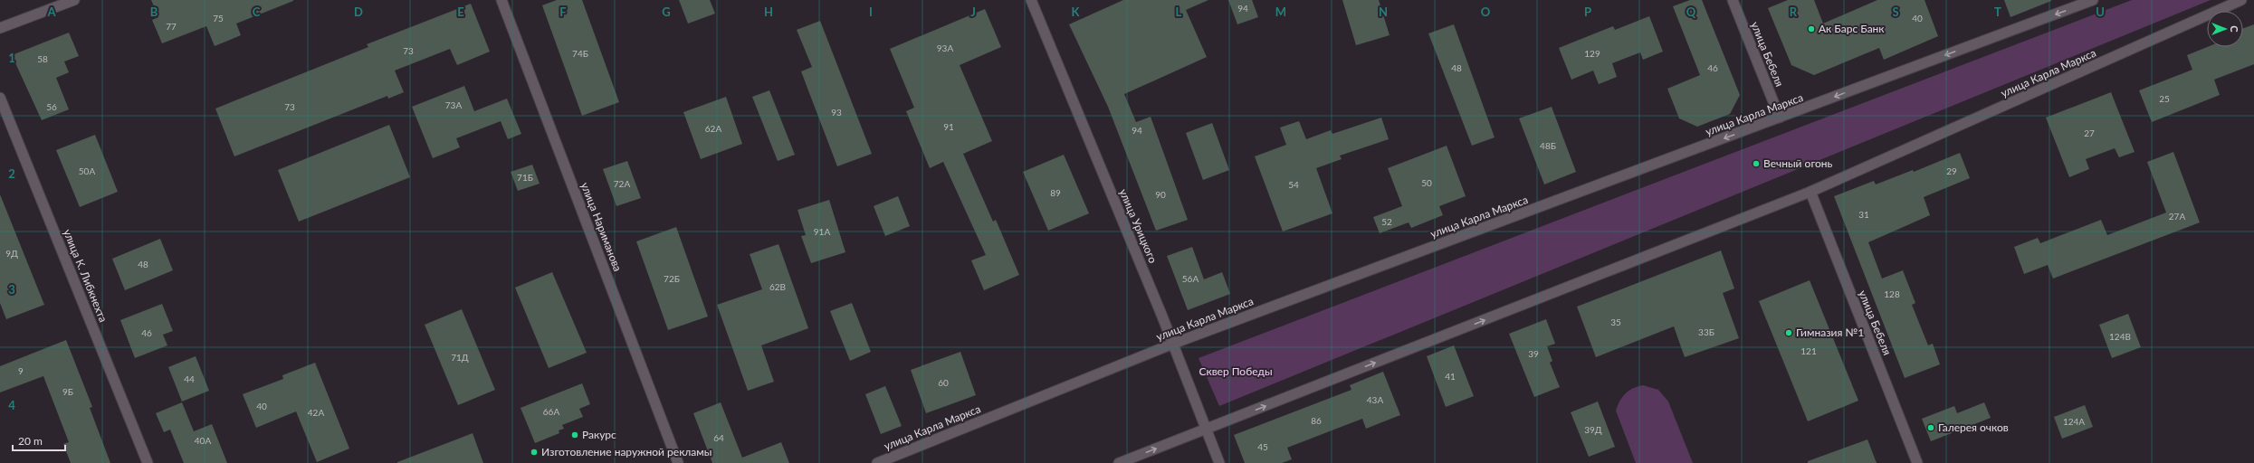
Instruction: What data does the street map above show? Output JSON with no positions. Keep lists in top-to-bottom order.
{
  "streets": {
    "main road": [
      "улица Бебеля",
      "улица Карла Маркса",
      "улица Урицкого",
      "улица Нариманова",
      "улица К. Либкнехта"
    ]
  },
  "crossings": [
    ["улица Бебеля", "улица Карла Маркса"],
    ["улица Карла Маркса", "улица Урицкого"]
  ],
  "parks": ["Сквер Победы"],
  "places": [
    "Ак Барс Банк",
    "Вечный огонь",
    "Гимназия №1",
    "Галерея очков",
    "Ракурс",
    "Изготовление наружной рекламы"
  ],
  "house_numbers": [
    "94",
    "75",
    "40",
    "77",
    "93А",
    "73",
    "74Б",
    "129",
    "58",
    "48",
    "46",
    "25",
    "73А",
    "56",
    "73",
    "93",
    "91",
    "62А",
    "94",
    "27",
    "48Б",
    "50А",
    "29",
    "71Б",
    "50",
    "72А",
    "54",
    "89",
    "90",
    "31",
    "27А",
    "52",
    "91А",
    "9Д",
    "48",
    "72Б",
    "56А",
    "62В",
    "128",
    "35",
    "33Б",
    "46",
    "124В",
    "121",
    "39",
    "71Д",
    "9",
    "41",
    "44",
    "60",
    "9Б",
    "43А",
    "40",
    "66А",
    "42А",
    "86",
    "124А",
    "39Д",
    "64",
    "40А",
    "45"
  ],
  "scale_bar": "20 m",
  "north": "right",
  "grid": {
    "columns": [
      "A",
      "B",
      "C",
      "D",
      "E",
      "F",
      "G",
      "H",
      "I",
      "J",
      "K",
      "L",
      "M",
      "N",
      "O",
      "P",
      "Q",
      "R",
      "S",
      "T",
      "U"
    ],
    "rows": [
      "1",
      "2",
      "3",
      "4"
    ]
  }
}
